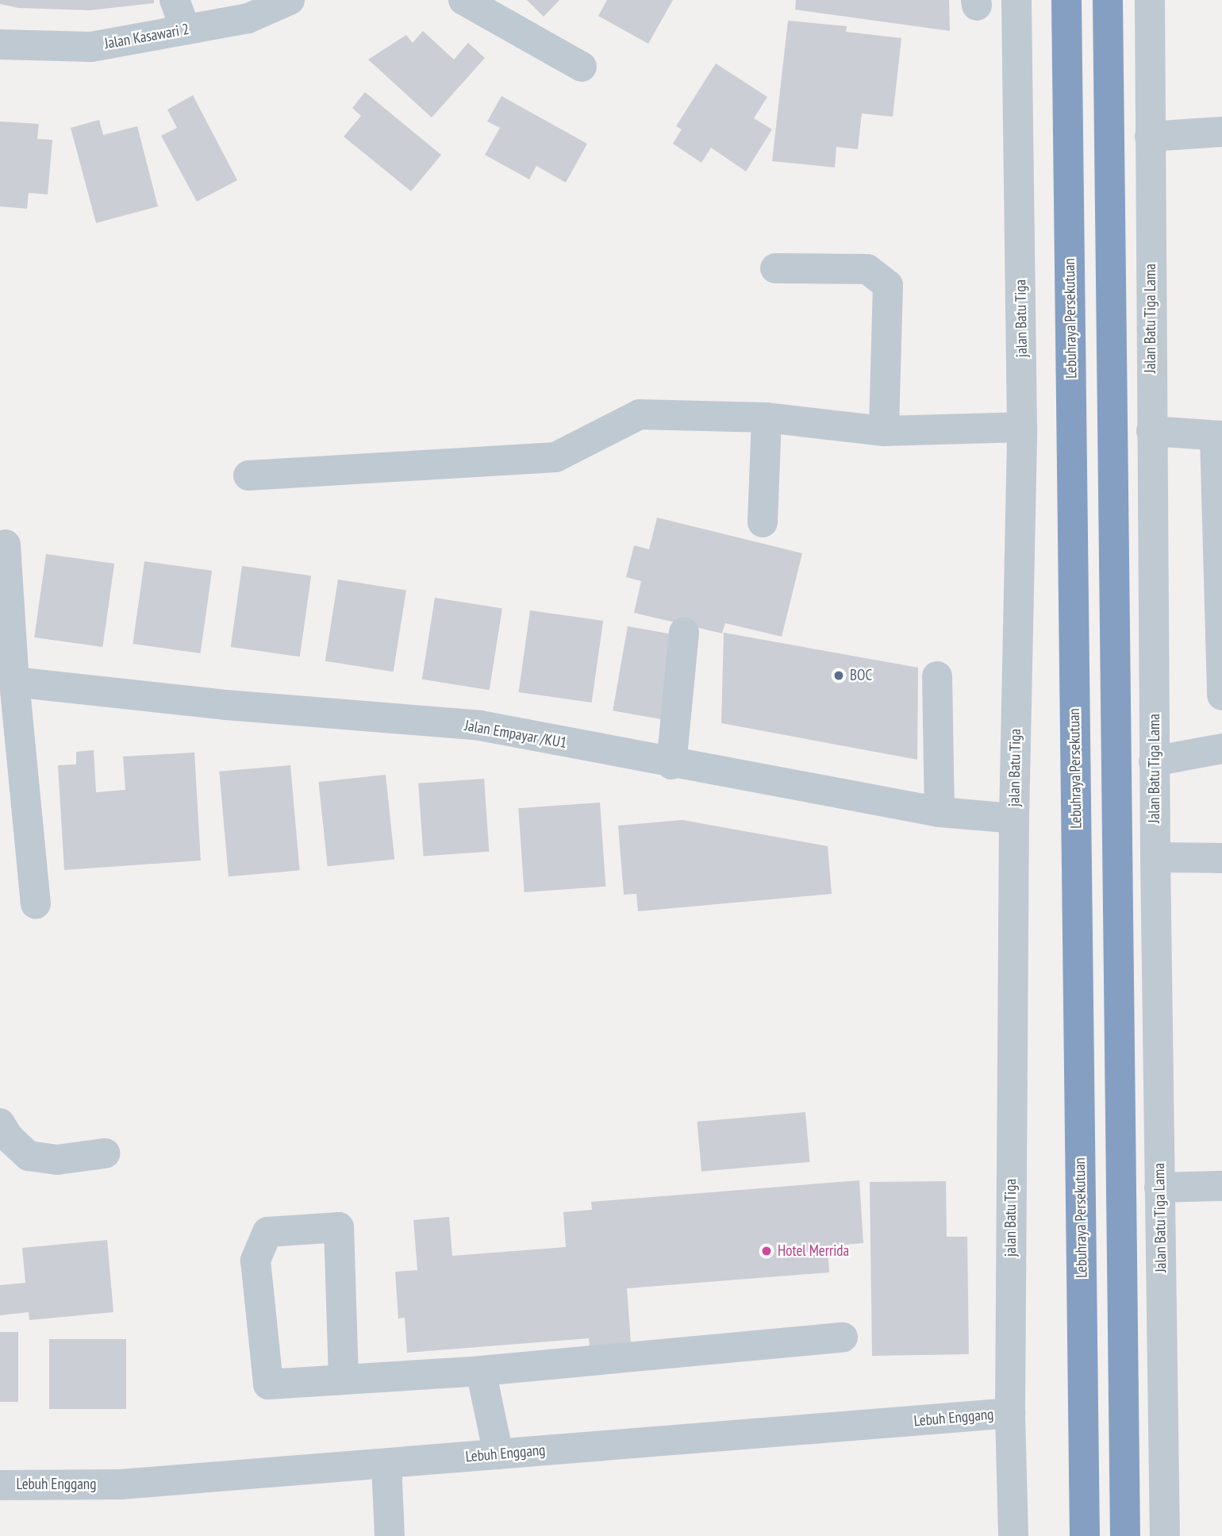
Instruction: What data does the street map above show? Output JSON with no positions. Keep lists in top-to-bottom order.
{
  "streets": {
    "highway": ["Lebuhraya Persekutuan"],
    "street": [
      "Jalan Kasawari 2",
      "jalan Batu Tiga",
      "Jalan Batu Tiga Lama",
      "Jalan Empayar /KU1",
      "Lebuh Enggang"
    ]
  },
  "crossings": [
    ["jalan Batu Tiga", "Jalan Empayar /KU1"],
    ["jalan Batu Tiga", "Lebuh Enggang"]
  ],
  "places": ["BOC", "Hotel Merrida"]
}
